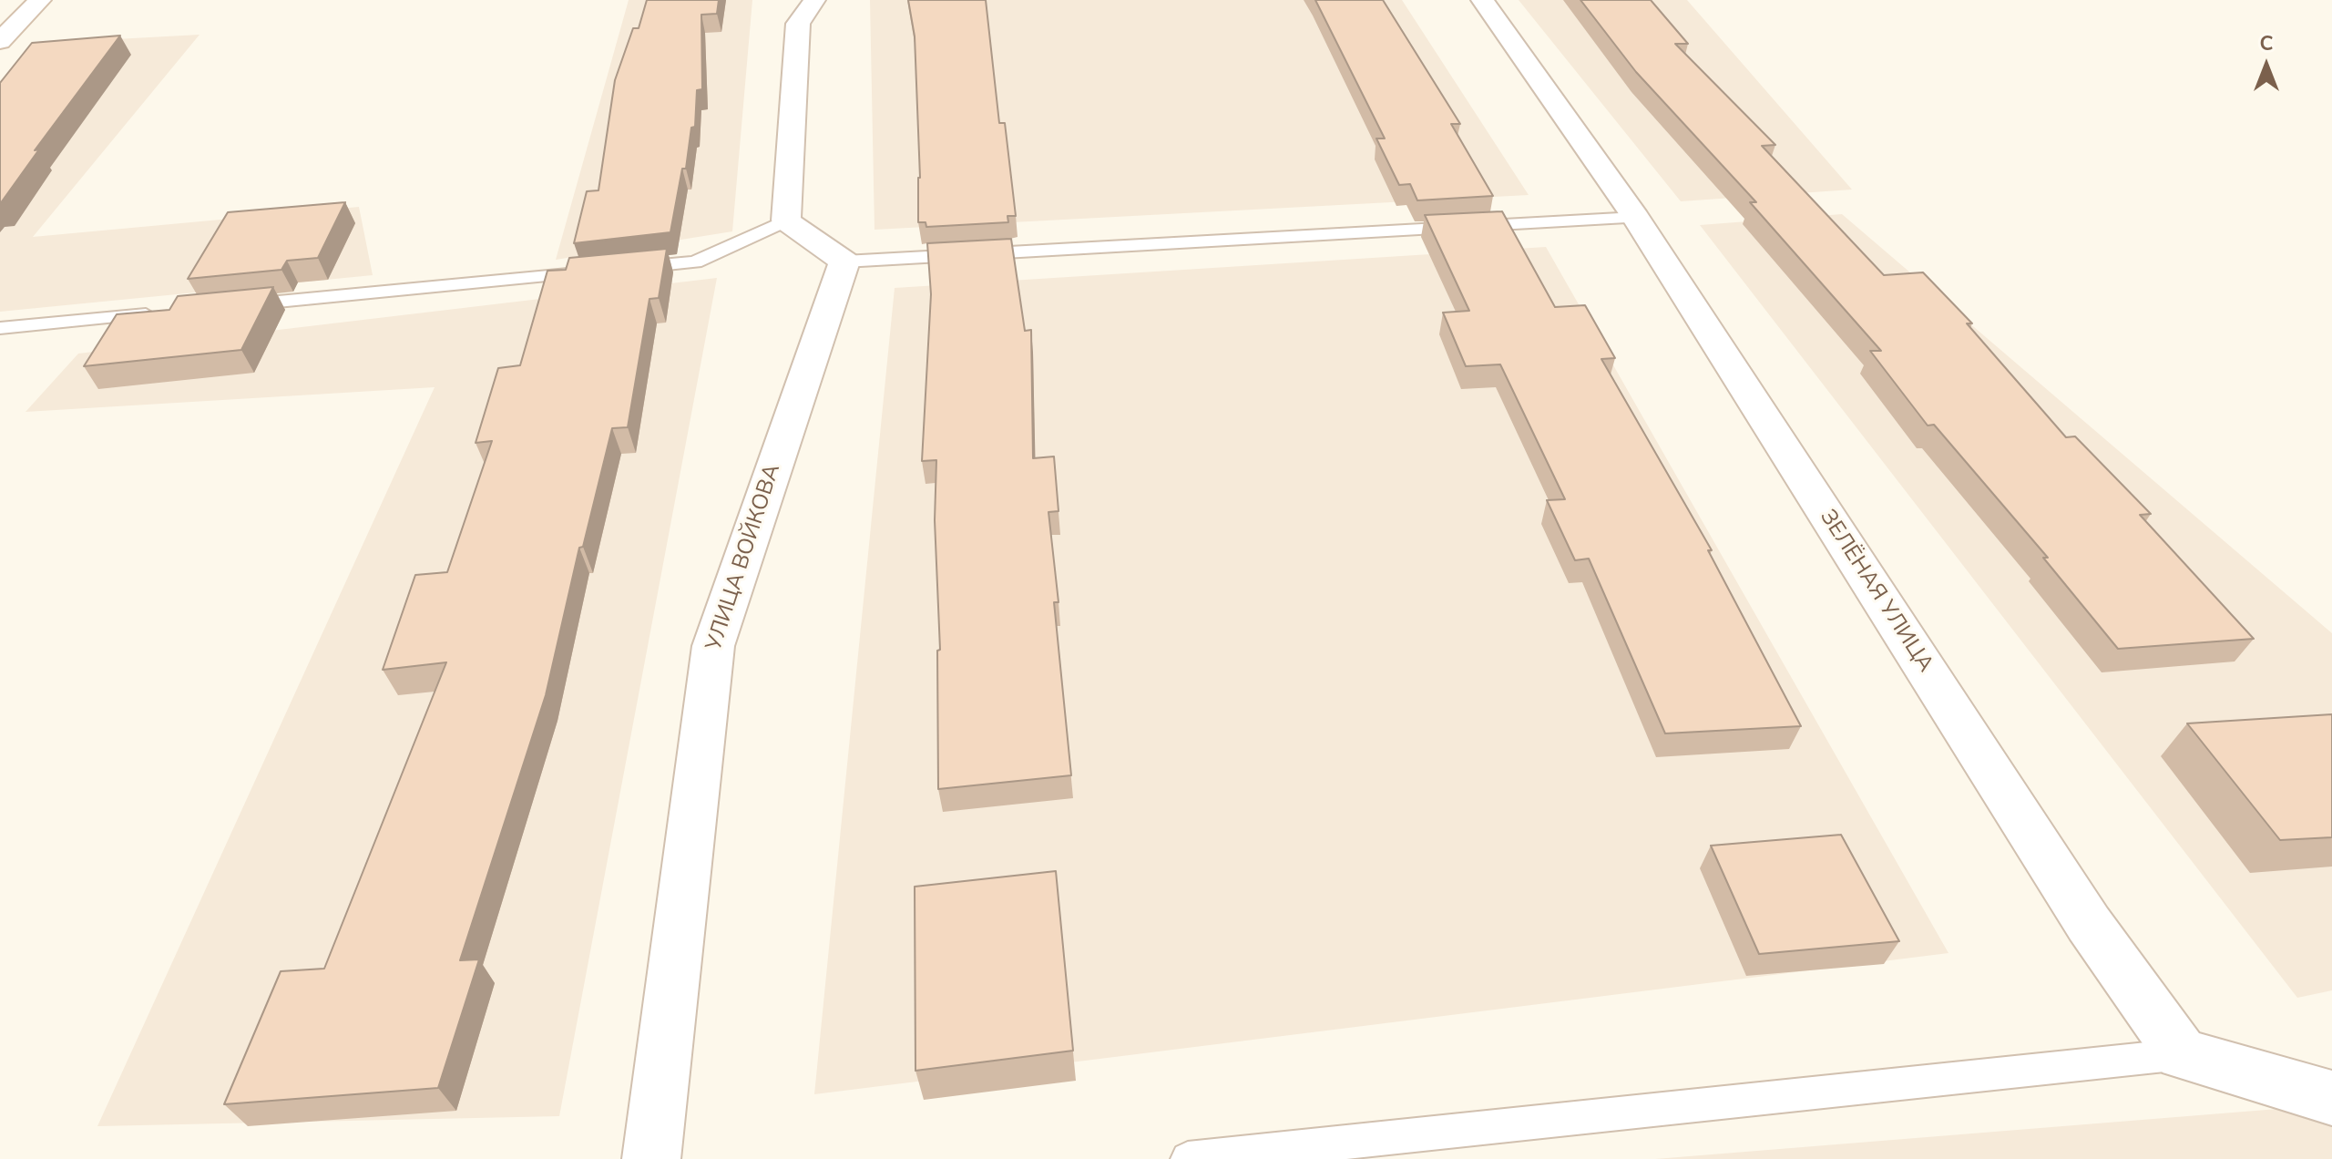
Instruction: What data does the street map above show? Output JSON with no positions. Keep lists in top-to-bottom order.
{
  "streets": {
    "street": ["УЛИЦА ВОЙКОВА", "ЗЕЛЁНАЯ УЛИЦА"]
  },
  "north": "top"
}
